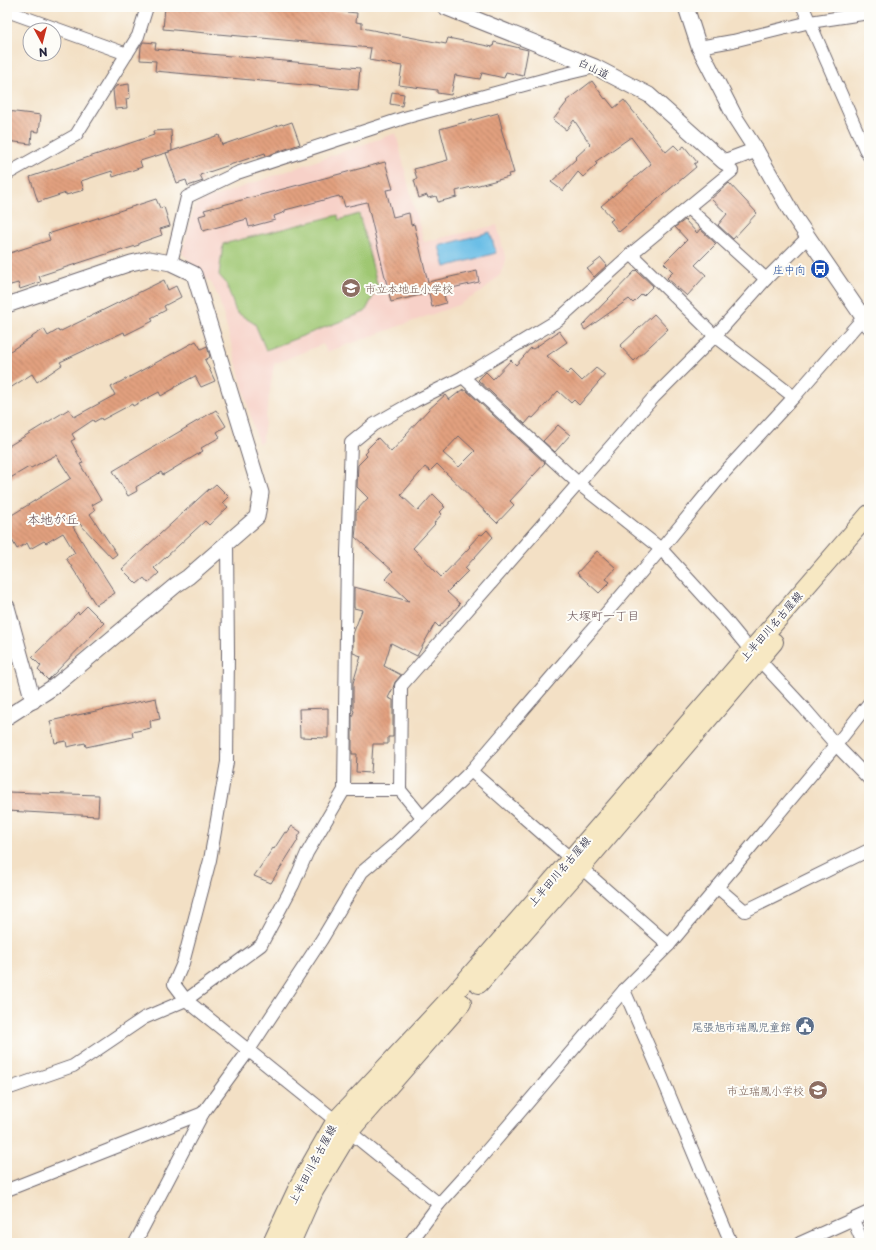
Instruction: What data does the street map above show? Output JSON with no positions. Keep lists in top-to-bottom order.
{
  "streets": {
    "main road": ["上半田川名古屋線"],
    "street": ["白山道"]
  },
  "districts": ["本地が丘", "大塚町一丁目"],
  "places": {
    "bus stop": ["庄中向"],
    "school or university": ["市立本地丘小学校", "市立瑞鳳小学校"],
    "public building": ["尾張旭市瑞鳳児童館"]
  },
  "north": "bottom"
}
